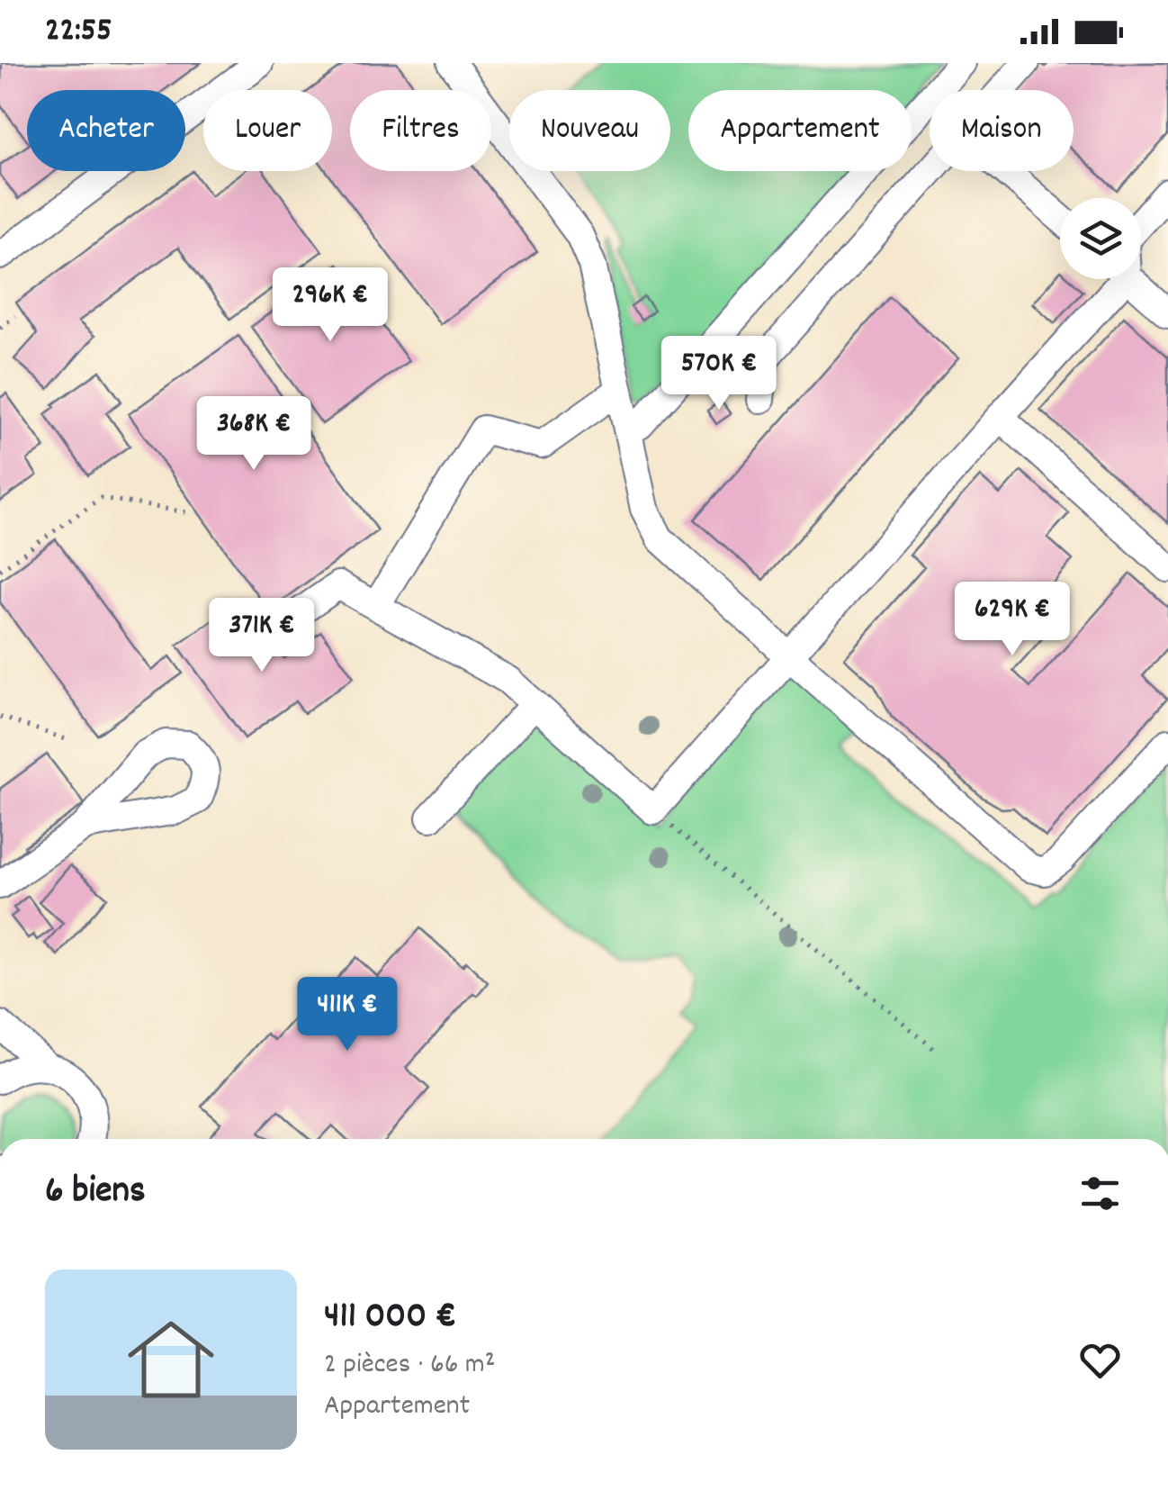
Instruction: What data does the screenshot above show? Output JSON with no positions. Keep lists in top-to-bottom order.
{
  "page": {
    "status": "22:55",
    "chip": [
      "Acheter",
      "Louer",
      "Filtres",
      "Nouveau",
      "Appartement",
      "Maison"
    ],
    "price": [
      "296K €",
      "570K €",
      "368K €",
      "629K €",
      "371K €",
      "411K €"
    ],
    "heading": "6 biens",
    "list": [
      {
        "name": "411 000 €",
        "note": "2 pièces · 66 m² · Appartement"
      }
    ]
  }
}
